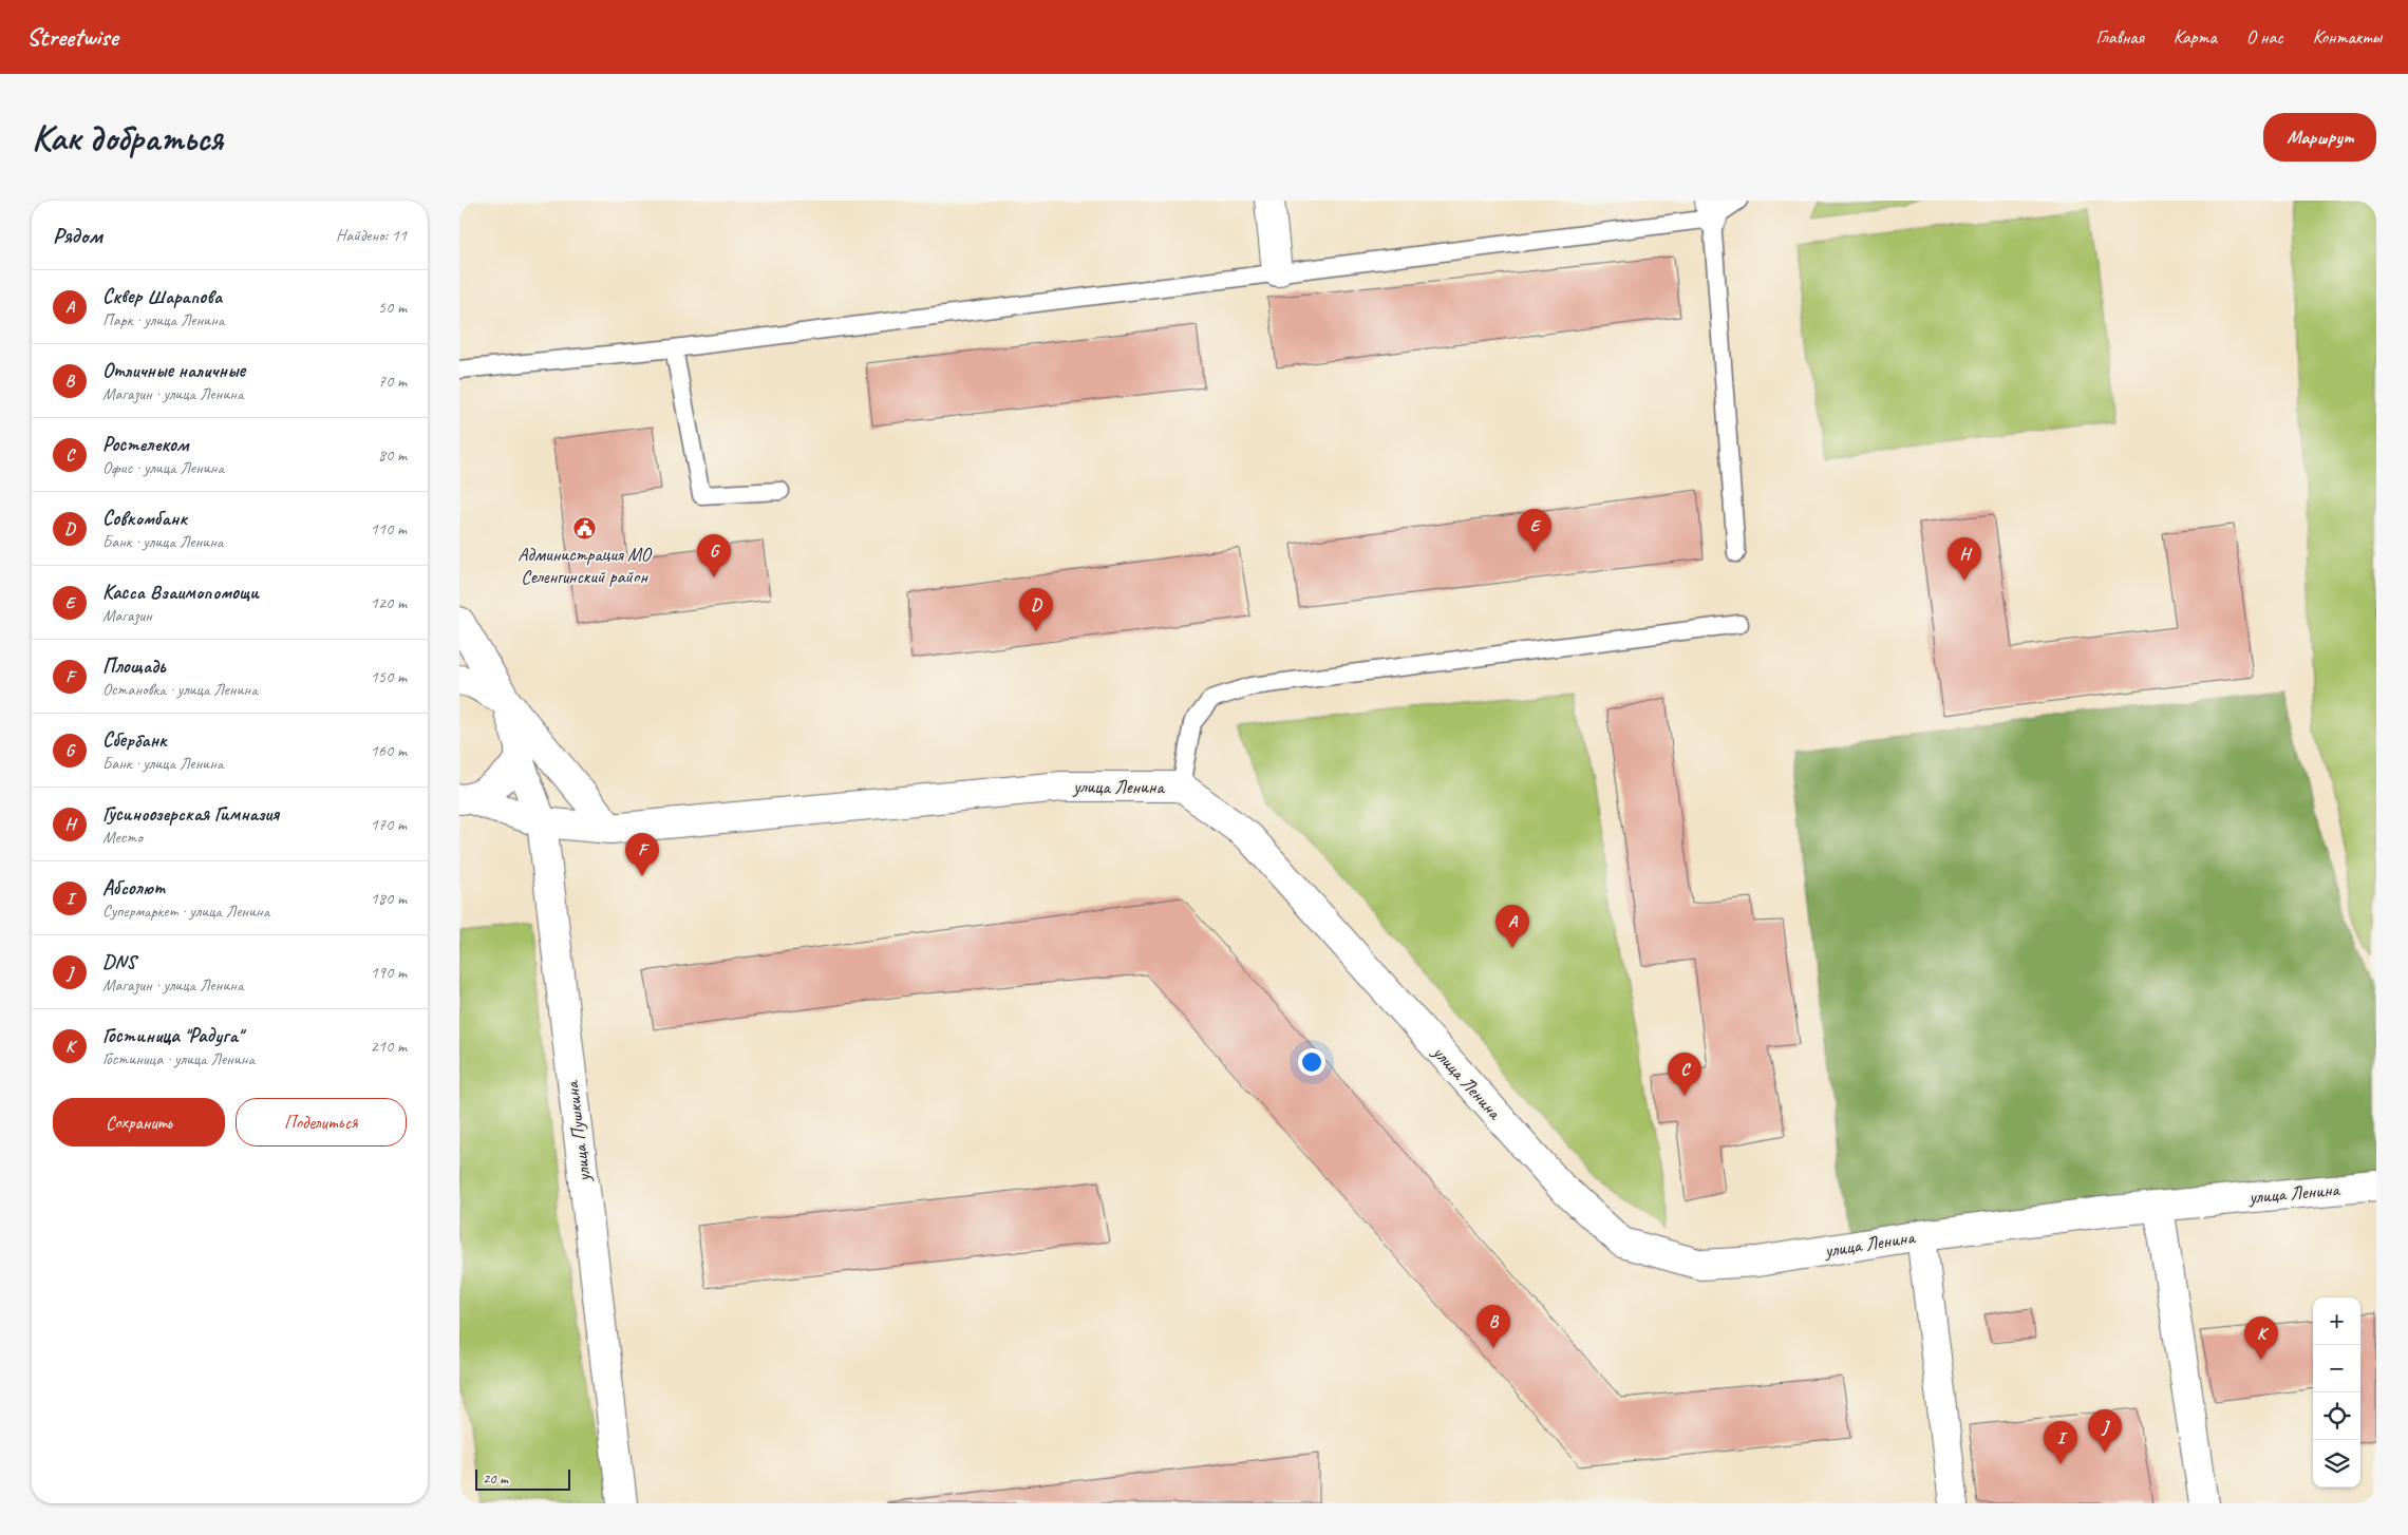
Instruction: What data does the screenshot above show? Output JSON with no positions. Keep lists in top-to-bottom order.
{
  "streets": {
    "street": ["улица Ленина", "улица Пушкина"]
  },
  "crossings": [
    ["улица Ленина", "улица Пушкина"]
  ],
  "places": {
    "public building": ["Администрация МО Селенгинский район"]
  },
  "scale_bar": "20 m",
  "page": {
    "header": "Streetwise",
    "nav": [
      "Главная",
      "Карта",
      "О нас",
      "Контакты"
    ],
    "buttons": [
      "Маршрут",
      ["Сохранить", "Поделиться"]
    ],
    "title": "Как добраться",
    "heading": ["Рядом", "Найдено: 11"],
    "list": [
      {
        "mark": "A",
        "name": "Сквер Шарапова",
        "note": "Парк · улица Ленина",
        "value": "50 m"
      },
      {
        "mark": "B",
        "name": "Отличные наличные",
        "note": "Магазин · улица Ленина",
        "value": "70 m"
      },
      {
        "mark": "C",
        "name": "Ростелеком",
        "note": "Офис · улица Ленина",
        "value": "80 m"
      },
      {
        "mark": "D",
        "name": "Совкомбанк",
        "note": "Банк · улица Ленина",
        "value": "110 m"
      },
      {
        "mark": "E",
        "name": "Касса Взаимопомощи",
        "note": "Магазин",
        "value": "120 m"
      },
      {
        "mark": "F",
        "name": "Площадь",
        "note": "Остановка · улица Ленина",
        "value": "150 m"
      },
      {
        "mark": "G",
        "name": "Сбербанк",
        "note": "Банк · улица Ленина",
        "value": "160 m"
      },
      {
        "mark": "H",
        "name": "Гусиноозерская Гимназия",
        "note": "Место",
        "value": "170 m"
      },
      {
        "mark": "I",
        "name": "Абсолют",
        "note": "Супермаркет · улица Ленина",
        "value": "180 m"
      },
      {
        "mark": "J",
        "name": "DNS",
        "note": "Магазин · улица Ленина",
        "value": "190 m"
      },
      {
        "mark": "K",
        "name": "Гостиница \"Радуга\"",
        "note": "Гостиница · улица Ленина",
        "value": "210 m"
      }
    ],
    "pins": [
      "E",
      "G",
      "H",
      "D",
      "F",
      "A",
      "C",
      "B",
      "K",
      "J",
      "I"
    ],
    "map_buttons": ["+", "−"],
    "scale": "20 m"
  }
}
